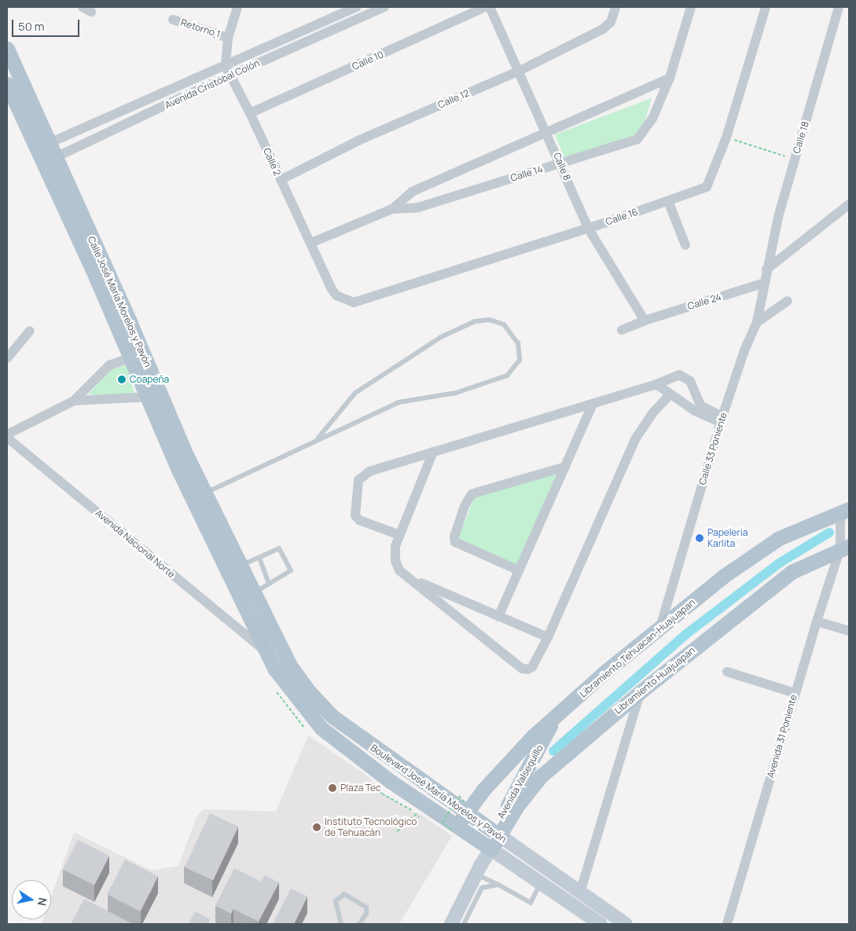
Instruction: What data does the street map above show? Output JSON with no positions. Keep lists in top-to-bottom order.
{
  "streets": {
    "main road": [
      "Calle José María Morelos y Pavón",
      "Libramiento Tehuacan-Huajuapan",
      "Libramiento Huajuapan",
      "Avenida Valsequillo",
      "Boulevard José María Morelos y Pavón"
    ],
    "street": [
      "Retorno 1",
      "Calle 10",
      "Avenida Cristóbal Colón",
      "Calle 12",
      "Calle 18",
      "Calle 2",
      "Calle 8",
      "Calle 14",
      "Calle 16",
      "Calle 24",
      "Calle 33 Poniente",
      "Avenida Nacional Norte",
      "Avenida 31 Poniente"
    ]
  },
  "crossings": [
    ["Calle 10", "Calle 2"],
    ["Avenida Cristóbal Colón", "Calle 2"],
    ["Avenida Cristóbal Colón", "Calle José María Morelos y Pavón"],
    ["Calle 12", "Calle 2"],
    ["Calle 12", "Calle 8"],
    ["Calle 18", "Calle 33 Poniente"],
    ["Calle 2", "Calle 14"],
    ["Calle 2", "Calle 16"],
    ["Calle 8", "Calle 14"],
    ["Calle 8", "Calle 16"],
    ["Calle 8", "Calle 24"],
    ["Calle José María Morelos y Pavón", "Avenida Nacional Norte"],
    ["Calle José María Morelos y Pavón", "Boulevard José María Morelos y Pavón"],
    ["Calle 24", "Calle 33 Poniente"],
    ["Calle 33 Poniente", "Libramiento Tehuacan-Huajuapan"],
    ["Avenida Nacional Norte", "Boulevard José María Morelos y Pavón"],
    ["Libramiento Tehuacan-Huajuapan", "Avenida Valsequillo"],
    ["Libramiento Tehuacan-Huajuapan", "Boulevard José María Morelos y Pavón"],
    ["Libramiento Huajuapan", "Avenida 31 Poniente"],
    ["Libramiento Huajuapan", "Avenida Valsequillo"],
    ["Libramiento Huajuapan", "Boulevard José María Morelos y Pavón"],
    ["Avenida Valsequillo", "Boulevard José María Morelos y Pavón"]
  ],
  "places": [
    "Coapeña",
    "Papeleria Karlita",
    "Plaza Tec",
    "Instituto Tecnológico de Tehuacán"
  ],
  "scale_bar": "50 m",
  "north": "right"
}
